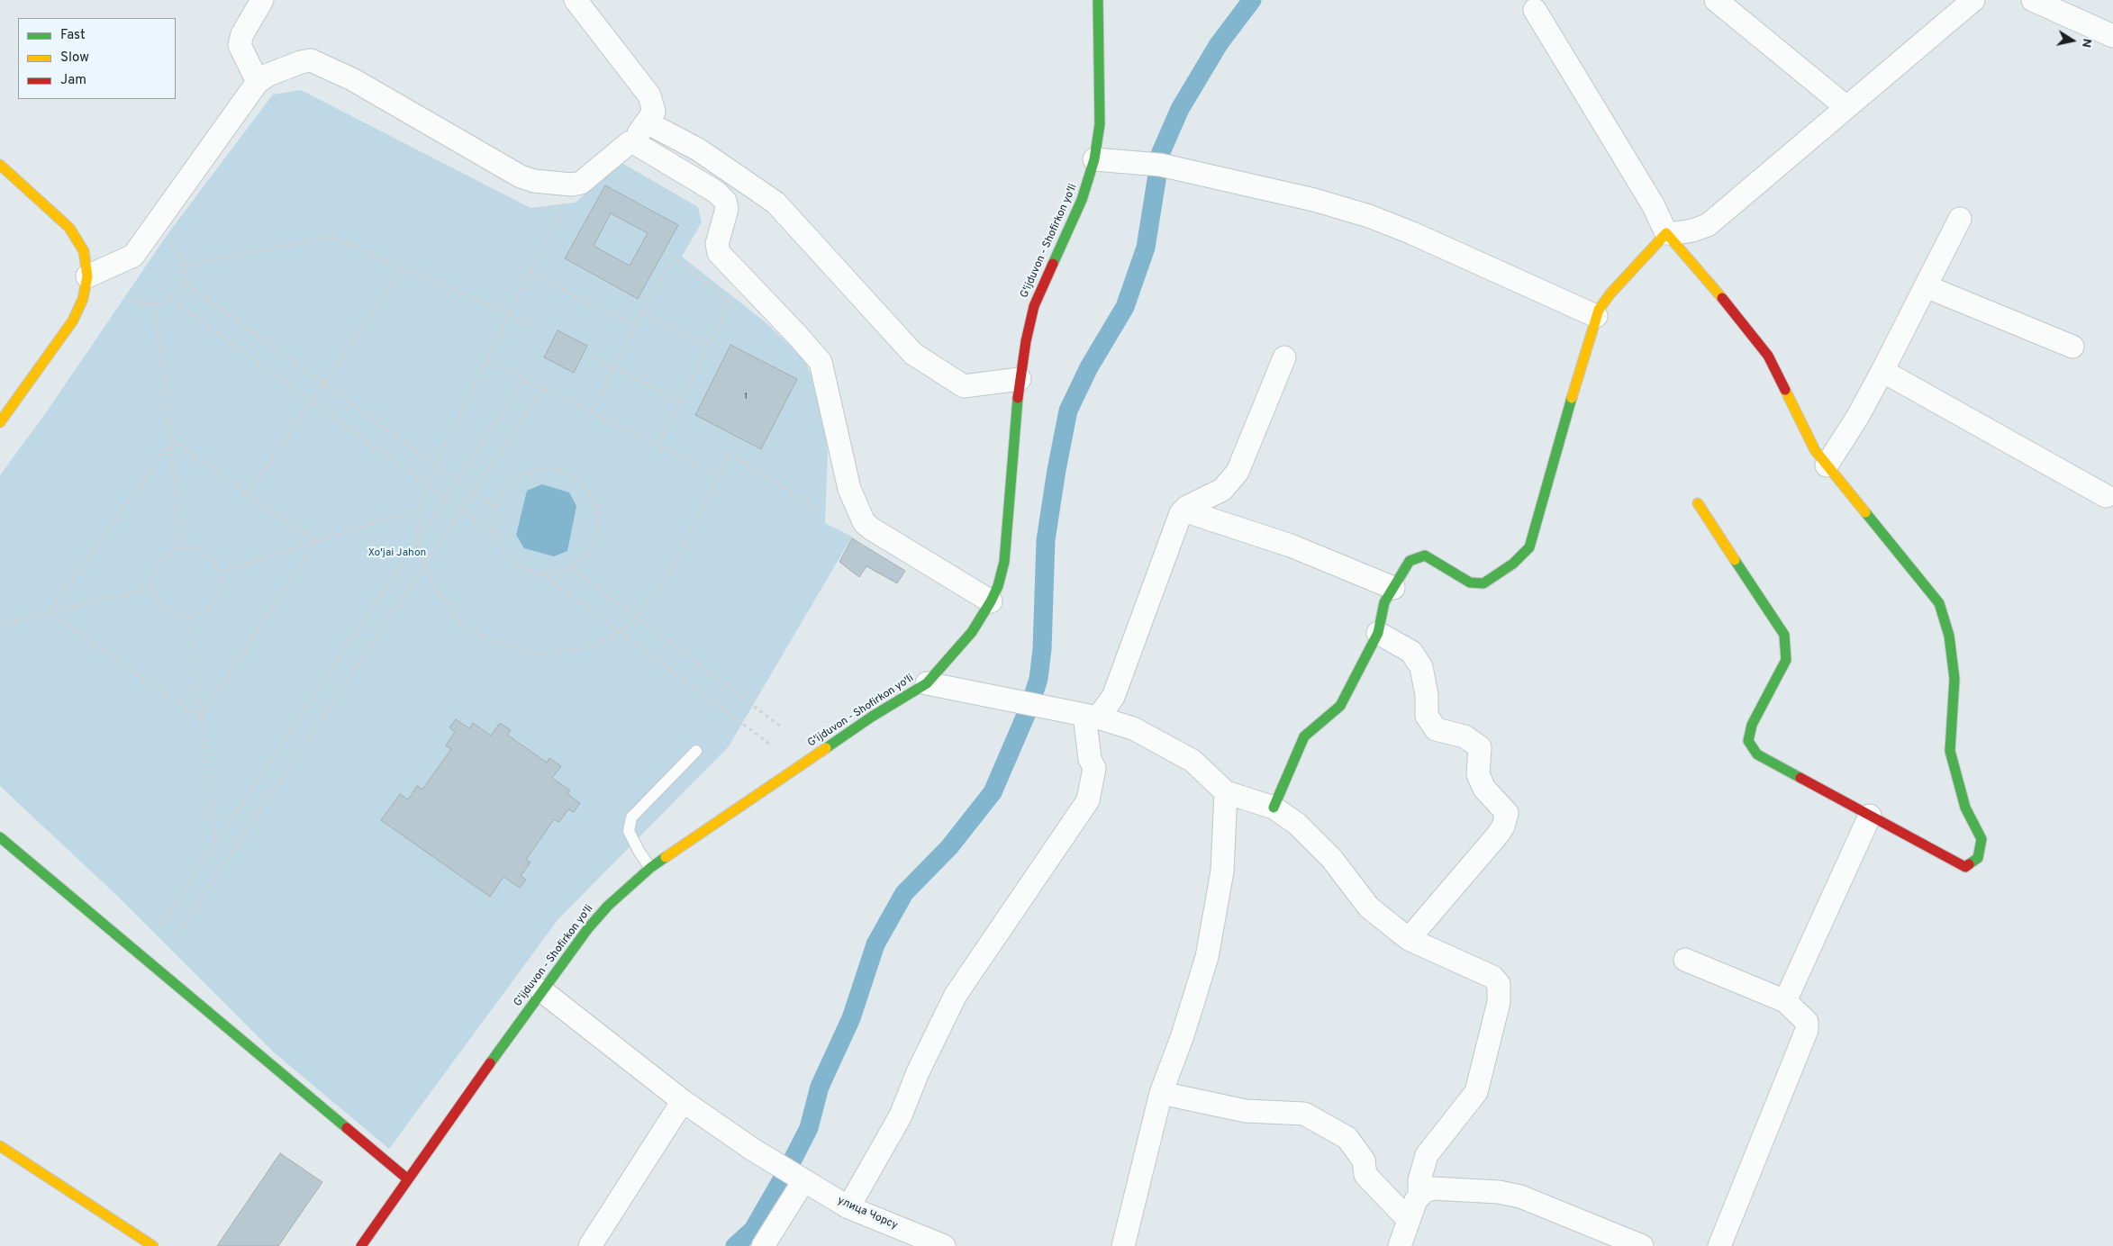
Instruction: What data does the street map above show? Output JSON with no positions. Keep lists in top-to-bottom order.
{
  "streets": {
    "main road": ["G'ijduvon - Shofirkon yo'li"],
    "street": ["улица Чорсу"]
  },
  "crossings": [
    ["G'ijduvon - Shofirkon yo'li", "улица Чорсу"]
  ],
  "parks": ["Xo'jai Jahon"],
  "house_numbers": ["1"],
  "legend": ["Fast", "Slow", "Jam"],
  "north": "right"
}
